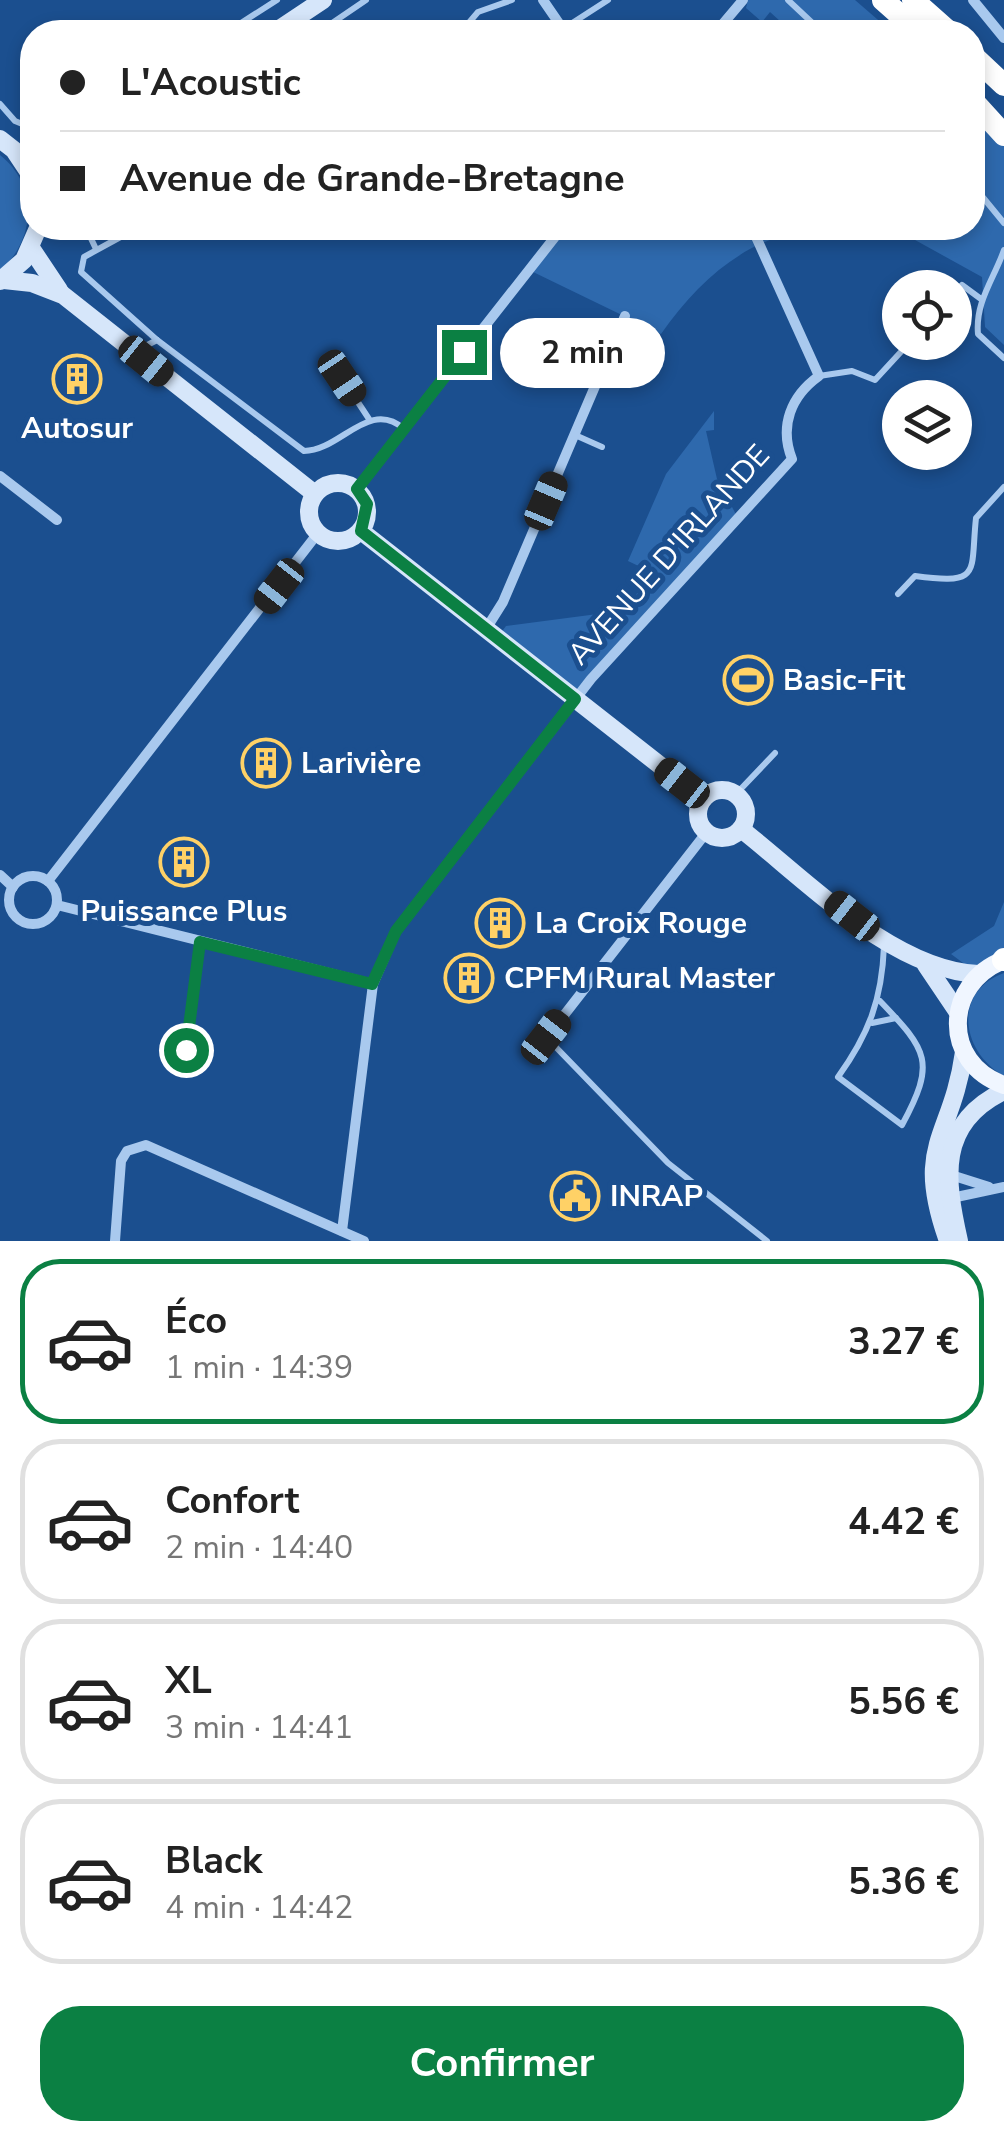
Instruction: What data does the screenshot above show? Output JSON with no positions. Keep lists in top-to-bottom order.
{
  "streets": {
    "street": ["AVENUE D'IRLANDE"]
  },
  "places": {
    "building": [
      "Autosur",
      "Larivière",
      "Puissance Plus",
      "La Croix Rouge",
      "CPFM Rural Master"
    ],
    "sports": ["Basic-Fit"],
    "public building": ["INRAP"]
  },
  "page": {
    "banner": ["L'Acoustic", "Avenue de Grande-Bretagne"],
    "bubble": "2 min",
    "list": [
      {
        "name": "Éco",
        "note": "1 min · 14:39",
        "value": "3.27 €"
      },
      {
        "name": "Confort",
        "note": "2 min · 14:40",
        "value": "4.42 €"
      },
      {
        "name": "XL",
        "note": "3 min · 14:41",
        "value": "5.56 €"
      },
      {
        "name": "Black",
        "note": "4 min · 14:42",
        "value": "5.36 €"
      }
    ],
    "buttons": "Confirmer"
  }
}
